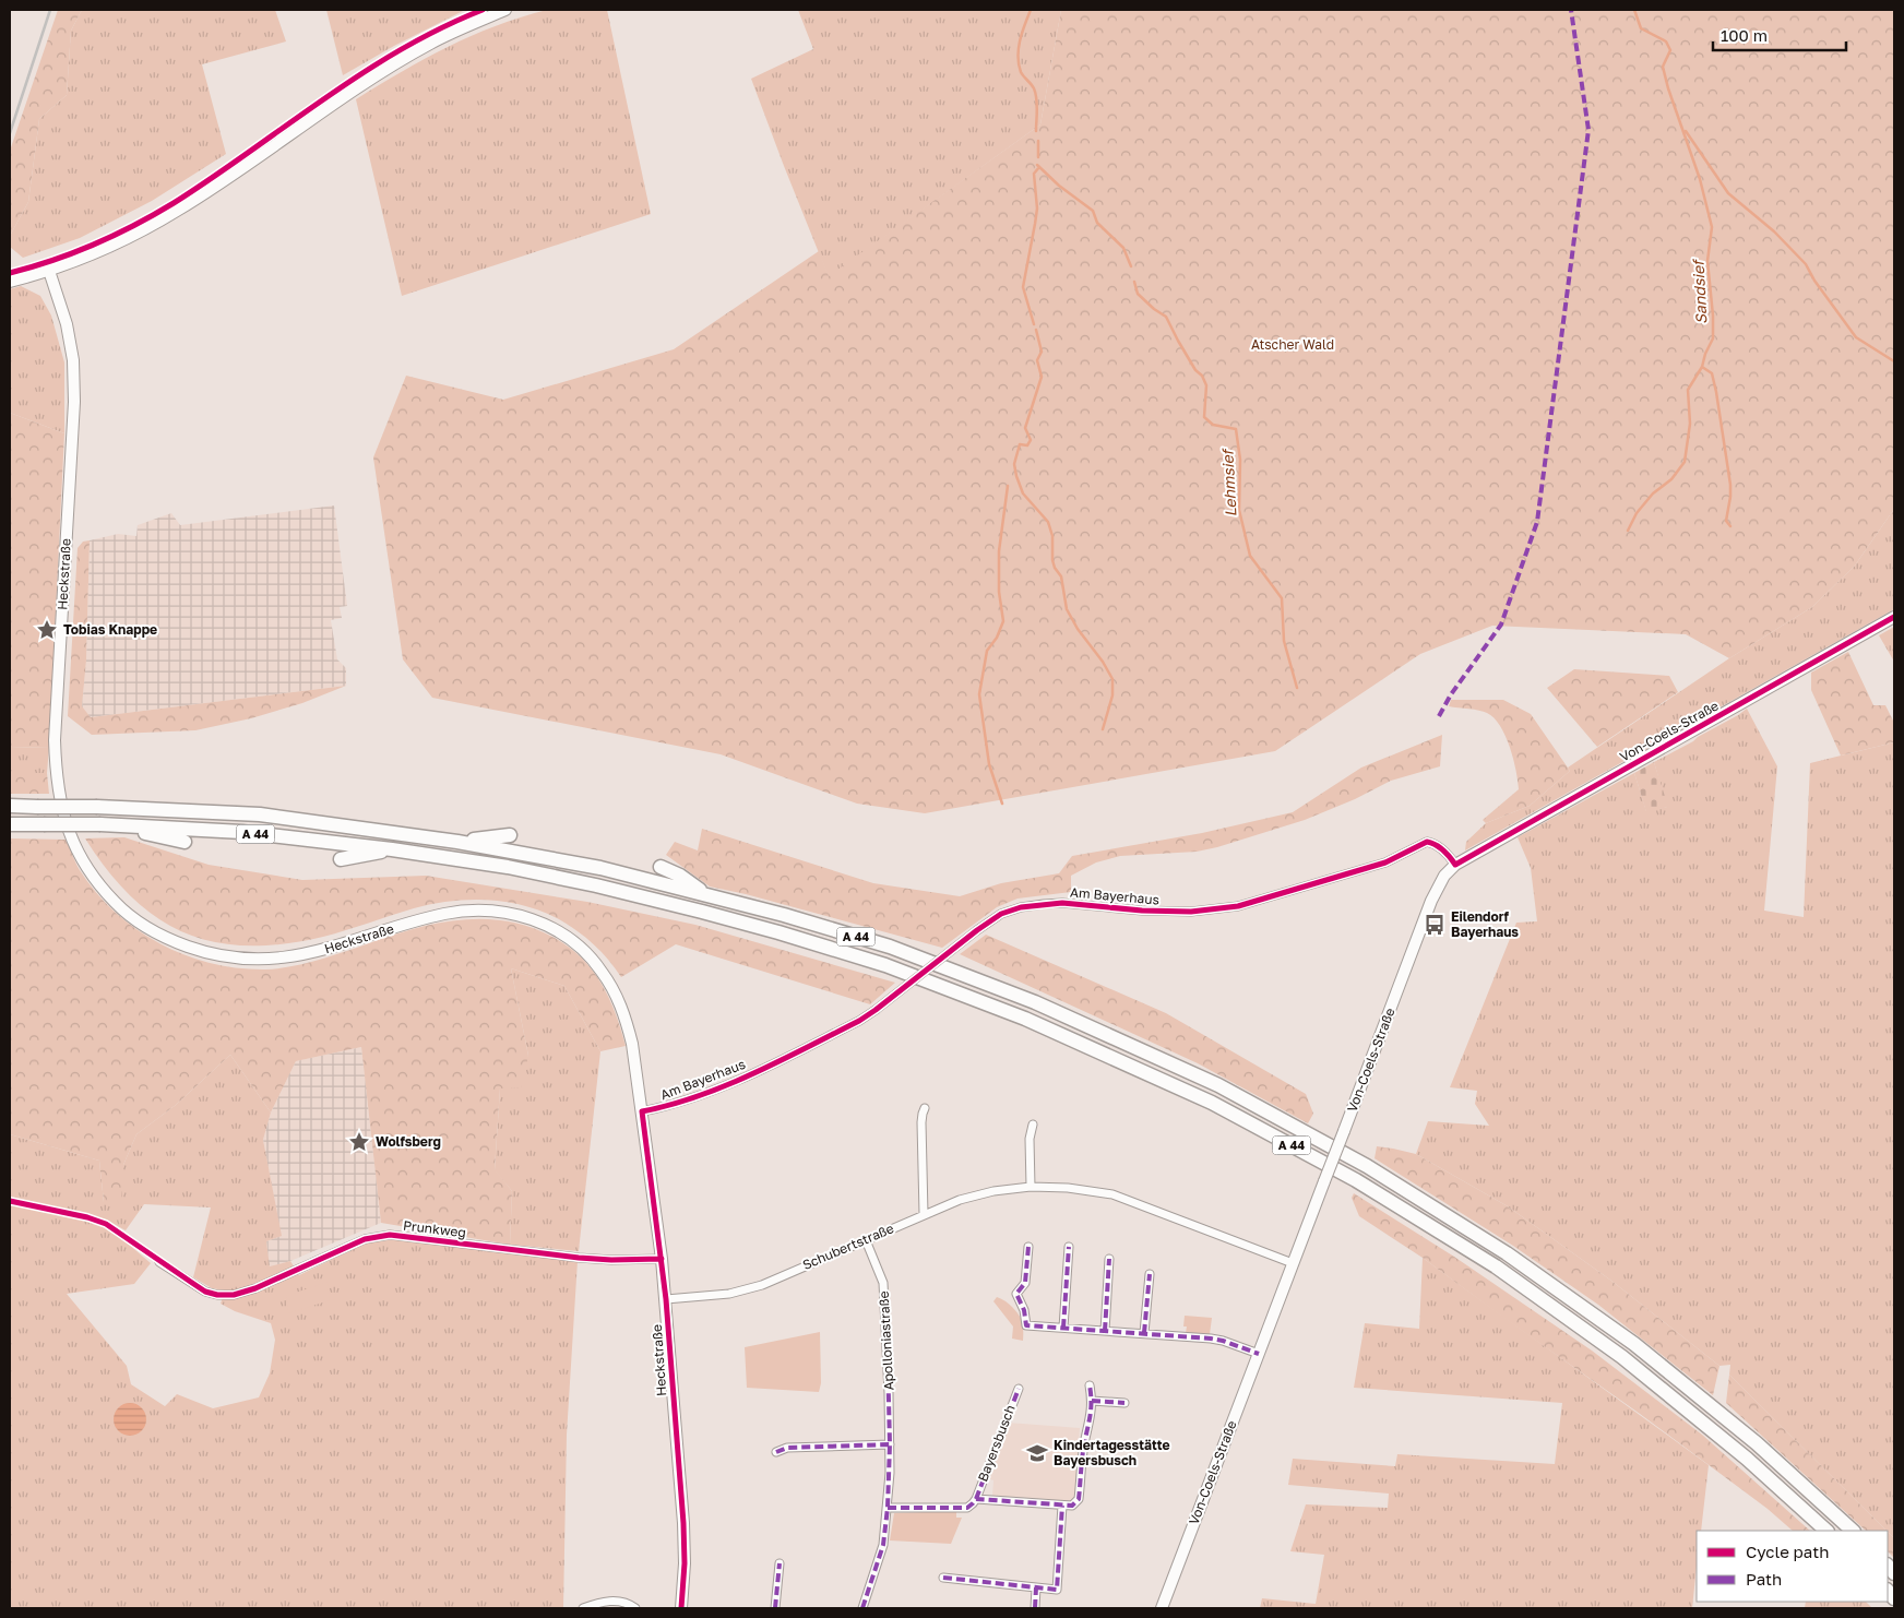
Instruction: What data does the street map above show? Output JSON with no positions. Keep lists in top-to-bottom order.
{
  "streets": {
    "highway": ["A 44"],
    "main road": ["Heckstraße", "Von-Coels-Straße"],
    "street": [
      "Am Bayerhaus",
      "Prunkweg",
      "Schubertstraße",
      "Apolloniastraße",
      "Bayersbusch"
    ]
  },
  "crossings": [
    ["Heckstraße", "Am Bayerhaus"],
    ["Heckstraße", "Prunkweg"],
    ["Heckstraße", "Schubertstraße"],
    ["Von-Coels-Straße", "Am Bayerhaus"],
    ["Von-Coels-Straße", "Schubertstraße"],
    ["Schubertstraße", "Apolloniastraße"]
  ],
  "water": ["Sandsief", "Lehmsief"],
  "parks": ["Atscher Wald"],
  "places": {
    "place": ["Tobias Knappe", "Wolfsberg"],
    "bus stop": ["Eilendorf Bayerhaus"],
    "school or university": ["Kindertagesstätte Bayersbusch"]
  },
  "legend": ["Cycle path", "Path"],
  "scale_bar": "100 m"
}
